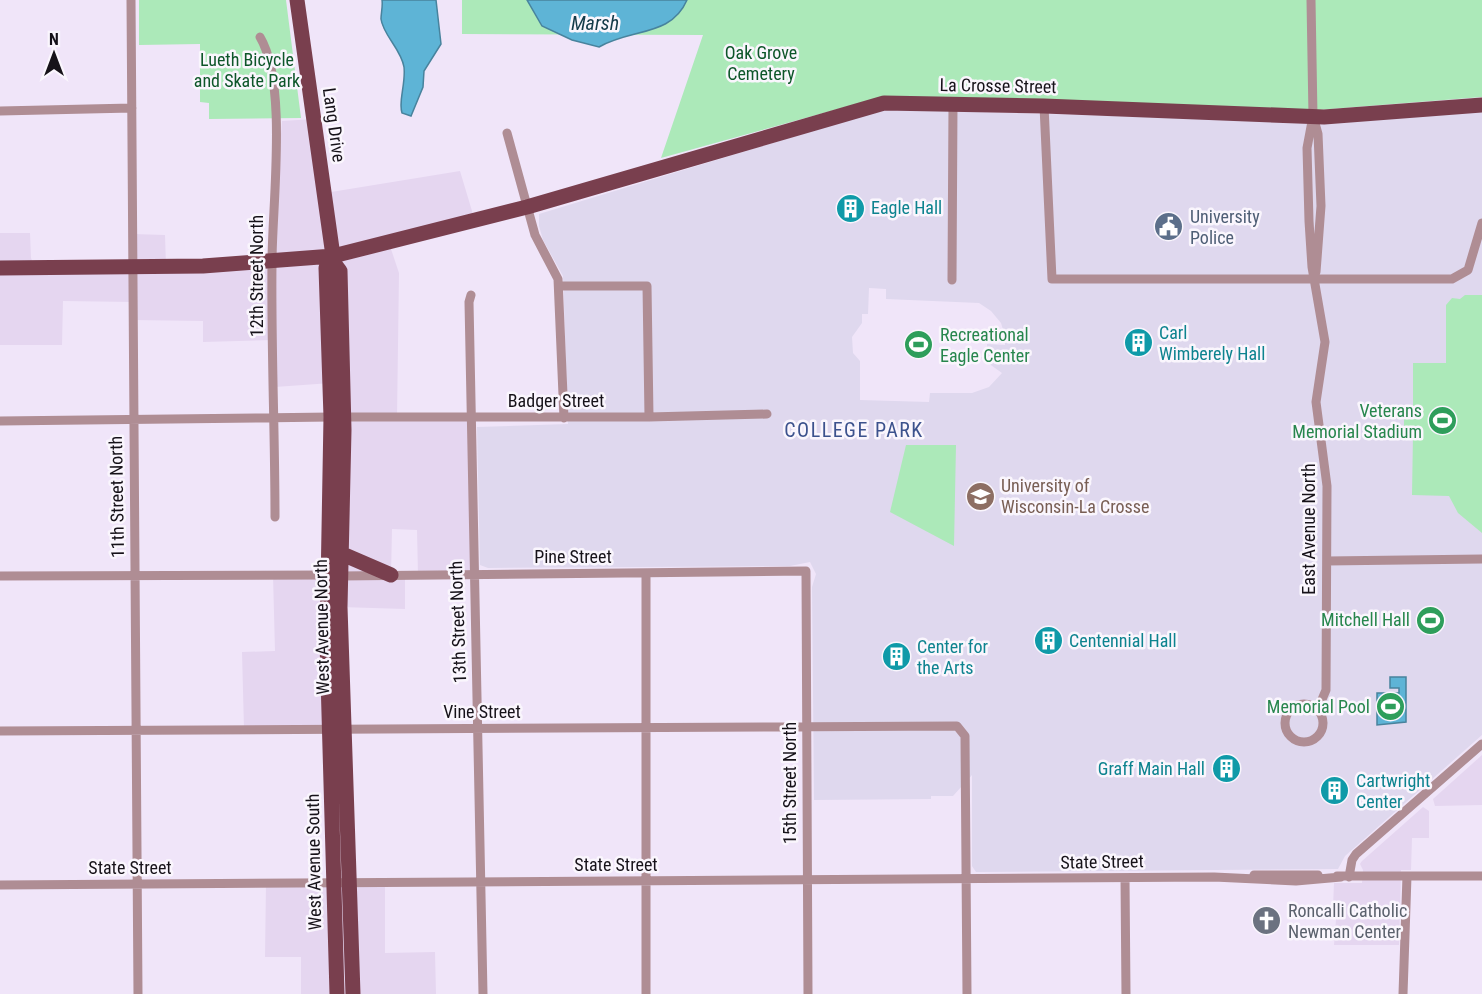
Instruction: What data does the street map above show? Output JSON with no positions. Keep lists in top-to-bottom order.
{
  "streets": {
    "main road": [
      "La Crosse Street",
      "Lang Drive",
      "West Avenue North",
      "West Avenue South"
    ],
    "street": [
      "12th Street North",
      "Badger Street",
      "11th Street North",
      "East Avenue North",
      "Pine Street",
      "13th Street North",
      "Vine Street",
      "15th Street North",
      "State Street"
    ]
  },
  "crossings": [
    ["La Crosse Street", "Lang Drive"],
    ["La Crosse Street", "12th Street North"],
    ["La Crosse Street", "11th Street North"],
    ["La Crosse Street", "East Avenue North"],
    ["La Crosse Street", "West Avenue North"],
    ["Lang Drive", "West Avenue North"],
    ["12th Street North", "Badger Street"],
    ["Badger Street", "11th Street North"],
    ["Badger Street", "13th Street North"],
    ["Badger Street", "West Avenue North"],
    ["11th Street North", "Pine Street"],
    ["11th Street North", "Vine Street"],
    ["11th Street North", "State Street"],
    ["Pine Street", "13th Street North"],
    ["Pine Street", "West Avenue North"],
    ["Pine Street", "15th Street North"],
    ["13th Street North", "Vine Street"],
    ["13th Street North", "State Street"],
    ["West Avenue North", "Vine Street"],
    ["West Avenue North", "West Avenue South"],
    ["West Avenue North", "State Street"],
    ["Vine Street", "15th Street North"],
    ["Vine Street", "State Street"],
    ["15th Street North", "State Street"],
    ["West Avenue South", "State Street"]
  ],
  "districts": ["COLLEGE PARK"],
  "water": ["Marsh"],
  "parks": ["Oak Grove Cemetery", "Lueth Bicycle and Skate Park"],
  "places": {
    "building": [
      "Eagle Hall",
      "Carl Wimberely Hall",
      "Centennial Hall",
      "Center for the Arts",
      "Graff Main Hall",
      "Cartwright Center"
    ],
    "public building": ["University Police"],
    "sports": [
      "Recreational Eagle Center",
      "Veterans Memorial Stadium",
      "Mitchell Hall",
      "Memorial Pool"
    ],
    "school or university": ["University of Wisconsin-La Crosse"],
    "church": ["Roncalli Catholic Newman Center"]
  },
  "north": "top"
}
